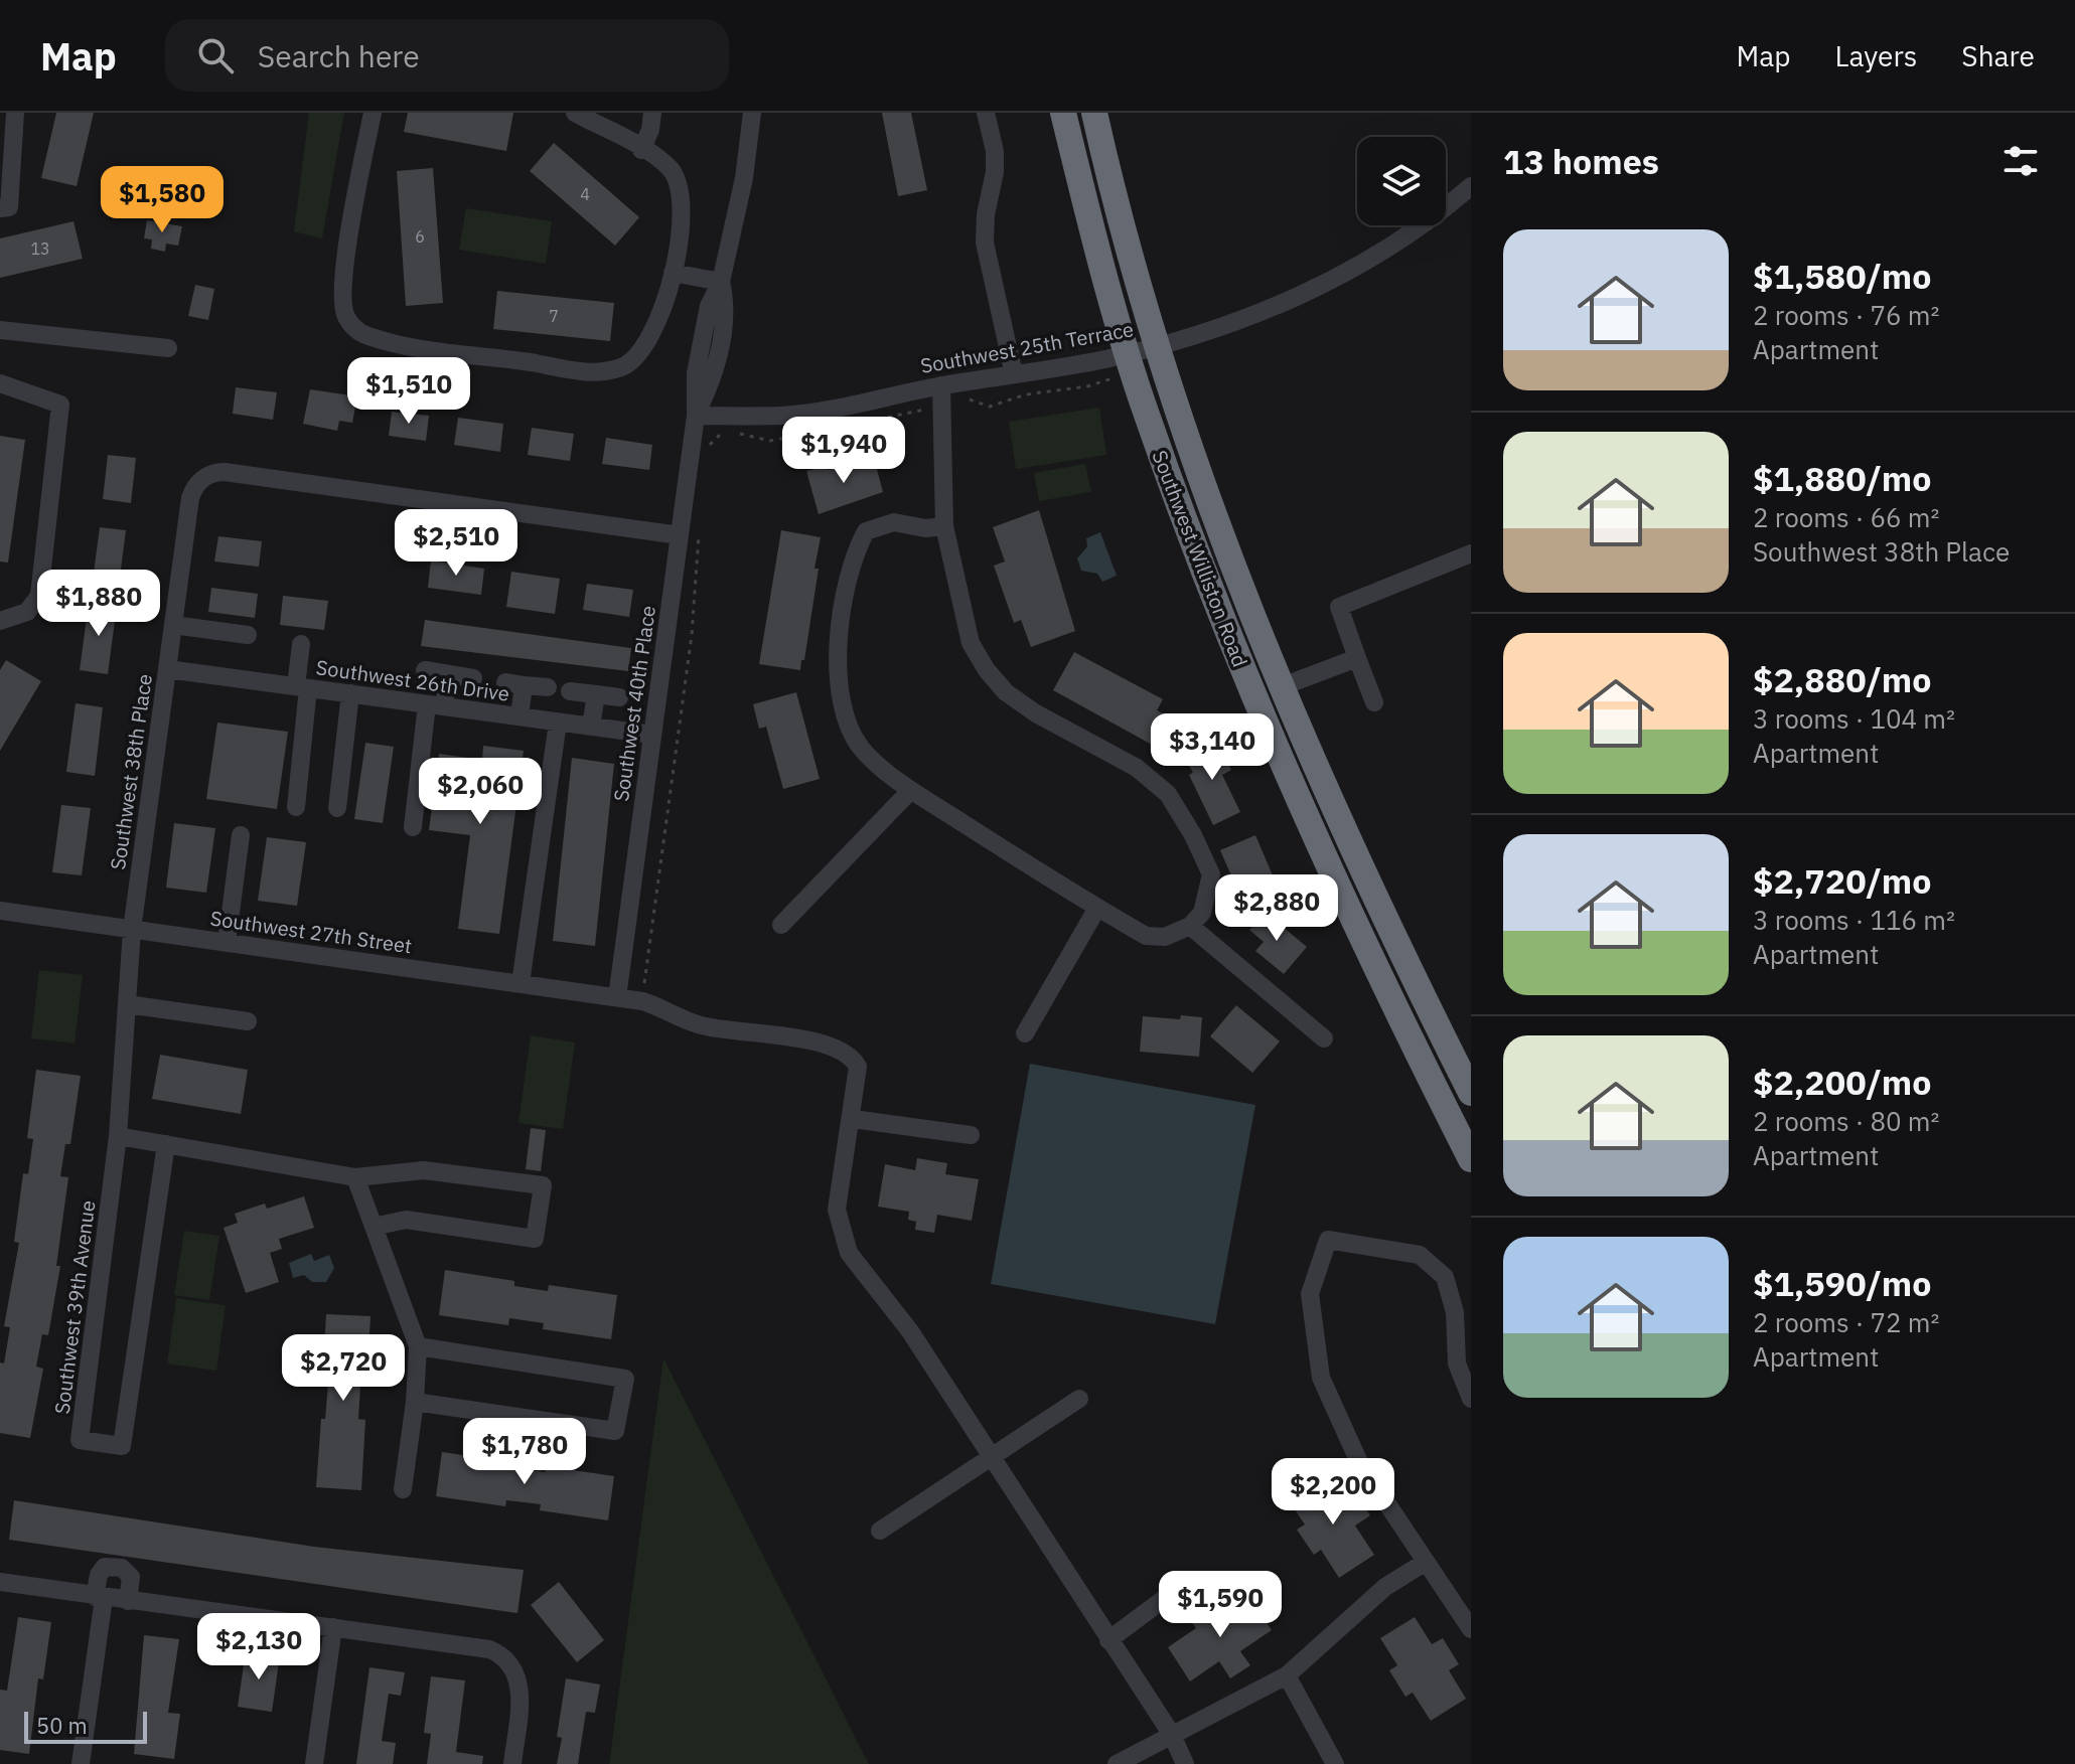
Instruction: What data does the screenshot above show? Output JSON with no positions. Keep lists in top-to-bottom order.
{
  "streets": {
    "highway": ["Southwest Williston Road"],
    "street": [
      "Southwest 25th Terrace",
      "Southwest 26th Drive",
      "Southwest 40th Place",
      "Southwest 38th Place",
      "Southwest 27th Street",
      "Southwest 39th Avenue"
    ]
  },
  "crossings": [
    ["Southwest 25th Terrace", "Southwest Williston Road"],
    ["Southwest 25th Terrace", "Southwest 40th Place"],
    ["Southwest 26th Drive", "Southwest 40th Place"],
    ["Southwest 26th Drive", "Southwest 38th Place"],
    ["Southwest 40th Place", "Southwest 38th Place"],
    ["Southwest 40th Place", "Southwest 27th Street"],
    ["Southwest 38th Place", "Southwest 27th Street"],
    ["Southwest 38th Place", "Southwest 39th Avenue"],
    ["Southwest 27th Street", "Southwest 39th Avenue"]
  ],
  "house_numbers": [
    "4",
    "6",
    "13",
    "7"
  ],
  "scale_bar": "50 m",
  "page": {
    "header": "Map",
    "search": "Search here",
    "nav": ["Map", "Layers", "Share"],
    "heading": "13 homes",
    "price": [
      "$1,580",
      "$1,510",
      "$1,940",
      "$2,510",
      "$1,880",
      "$3,140",
      "$2,060",
      "$2,880",
      "$2,720",
      "$1,780",
      "$2,200",
      "$1,590",
      "$2,130"
    ],
    "list": [
      {
        "name": "$1,580/mo",
        "note": "2 rooms · 76 m² · Apartment"
      },
      {
        "name": "$1,880/mo",
        "note": "2 rooms · 66 m² · Southwest 38th Place"
      },
      {
        "name": "$2,880/mo",
        "note": "3 rooms · 104 m² · Apartment"
      },
      {
        "name": "$2,720/mo",
        "note": "3 rooms · 116 m² · Apartment"
      },
      {
        "name": "$2,200/mo",
        "note": "2 rooms · 80 m² · Apartment"
      },
      {
        "name": "$1,590/mo",
        "note": "2 rooms · 72 m² · Apartment"
      }
    ],
    "scale": "50 m"
  }
}
